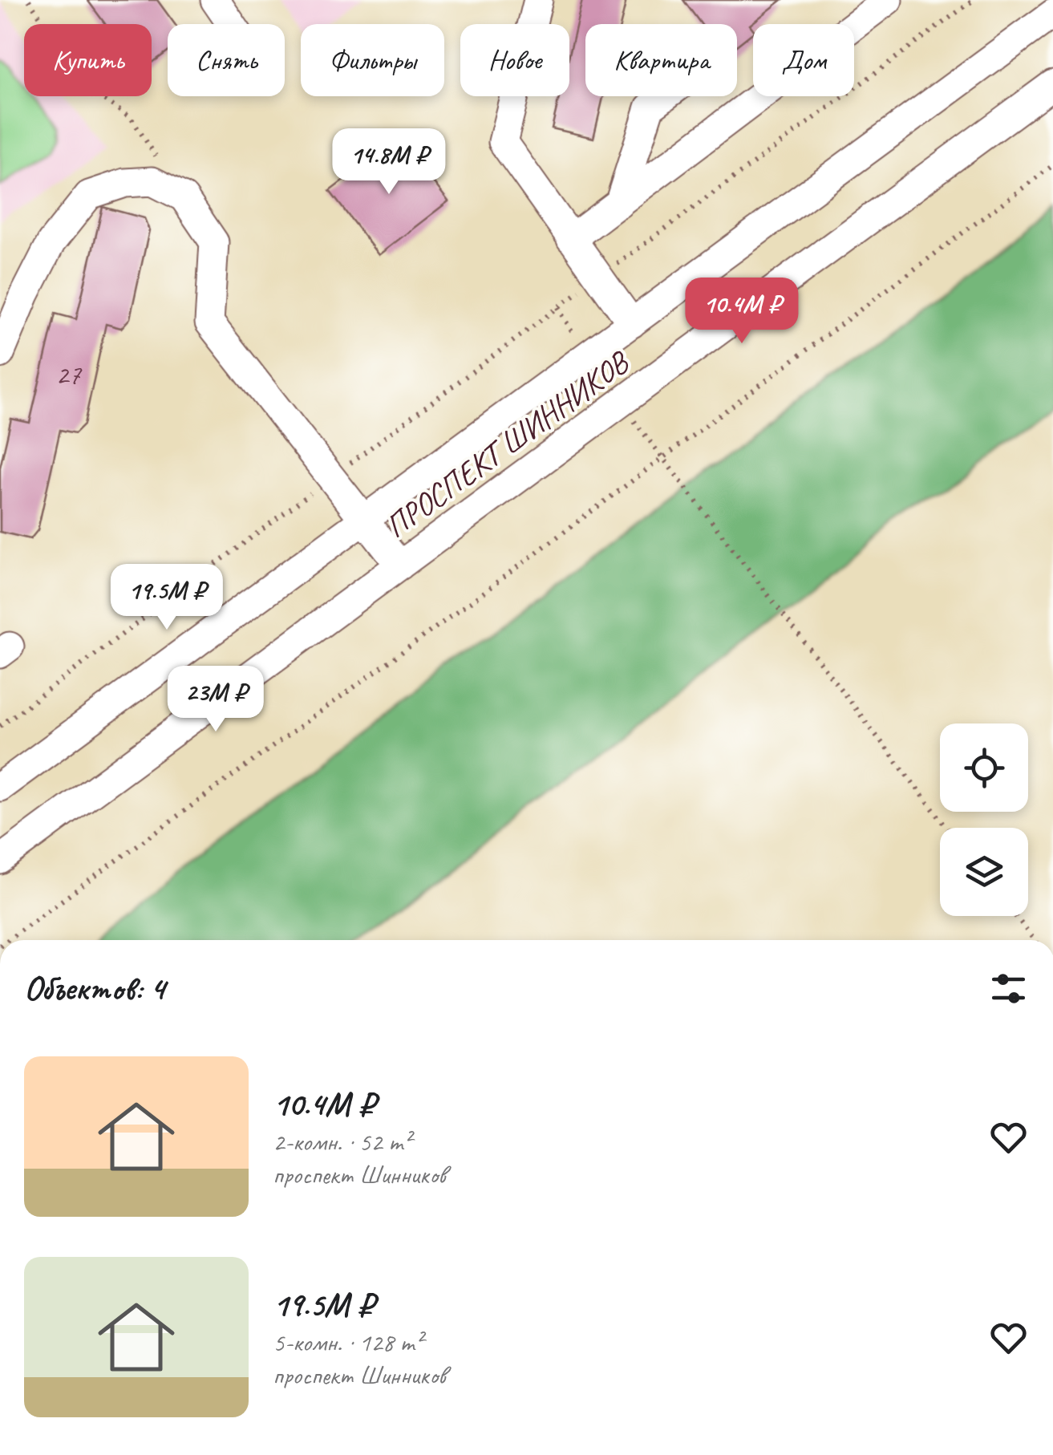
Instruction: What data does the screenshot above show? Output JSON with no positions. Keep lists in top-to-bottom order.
{
  "streets": {
    "street": ["ПРОСПЕКТ ШИННИКОВ"]
  },
  "house_numbers": ["27"],
  "page": {
    "chip": [
      "Купить",
      "Снять",
      "Фильтры",
      "Новое",
      "Квартира",
      "Дом"
    ],
    "price": [
      "14.8M ₽",
      "10.4M ₽",
      "19.5M ₽",
      "23M ₽"
    ],
    "heading": "Объектов: 4",
    "list": [
      {
        "name": "10.4M ₽",
        "note": "2-комн. · 52 m² · проспект Шинников"
      },
      {
        "name": "19.5M ₽",
        "note": "5-комн. · 128 m² · проспект Шинников"
      }
    ]
  }
}
